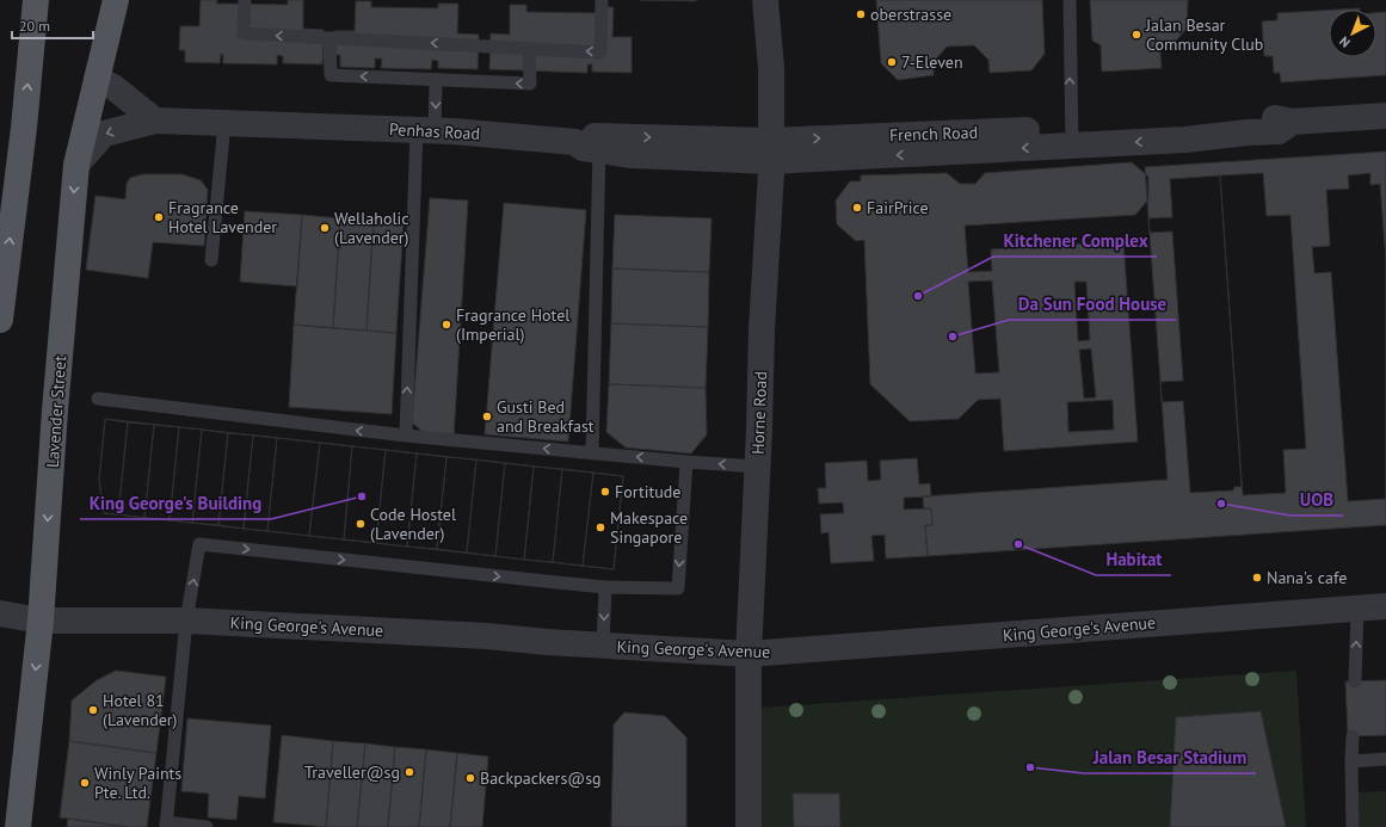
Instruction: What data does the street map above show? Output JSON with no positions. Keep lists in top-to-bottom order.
{
  "streets": {
    "main road": ["Lavender Street"],
    "street": [
      "Penhas Road",
      "French Road",
      "Horne Road",
      "King George's Avenue"
    ]
  },
  "crossings": [
    ["Penhas Road", "French Road"],
    ["Penhas Road", "Lavender Street"],
    ["French Road", "Horne Road"],
    ["Lavender Street", "King George's Avenue"],
    ["Horne Road", "King George's Avenue"]
  ],
  "one_way": ["Lavender Street"],
  "places": [
    "oberstrasse",
    "Jalan Besar Community Club",
    "7-Eleven",
    "FairPrice",
    "Fragrance Hotel Lavender",
    "Wellaholic (Lavender)",
    "Kitchener Complex",
    "Fragrance Hotel (Imperial)",
    "Da Sun Food House",
    "Gusti Bed and Breakfast",
    "Fortitude",
    "King George's Building",
    "UOB",
    "Code Hostel (Lavender)",
    "Makespace Singapore",
    "Habitat",
    "Nana's cafe",
    "Hotel 81 (Lavender)",
    "Jalan Besar Stadium",
    "Traveller@sg",
    "Backpackers@sg",
    "Winly Paints Pte. Ltd."
  ],
  "scale_bar": "20 m",
  "north": "bottom left"
}
